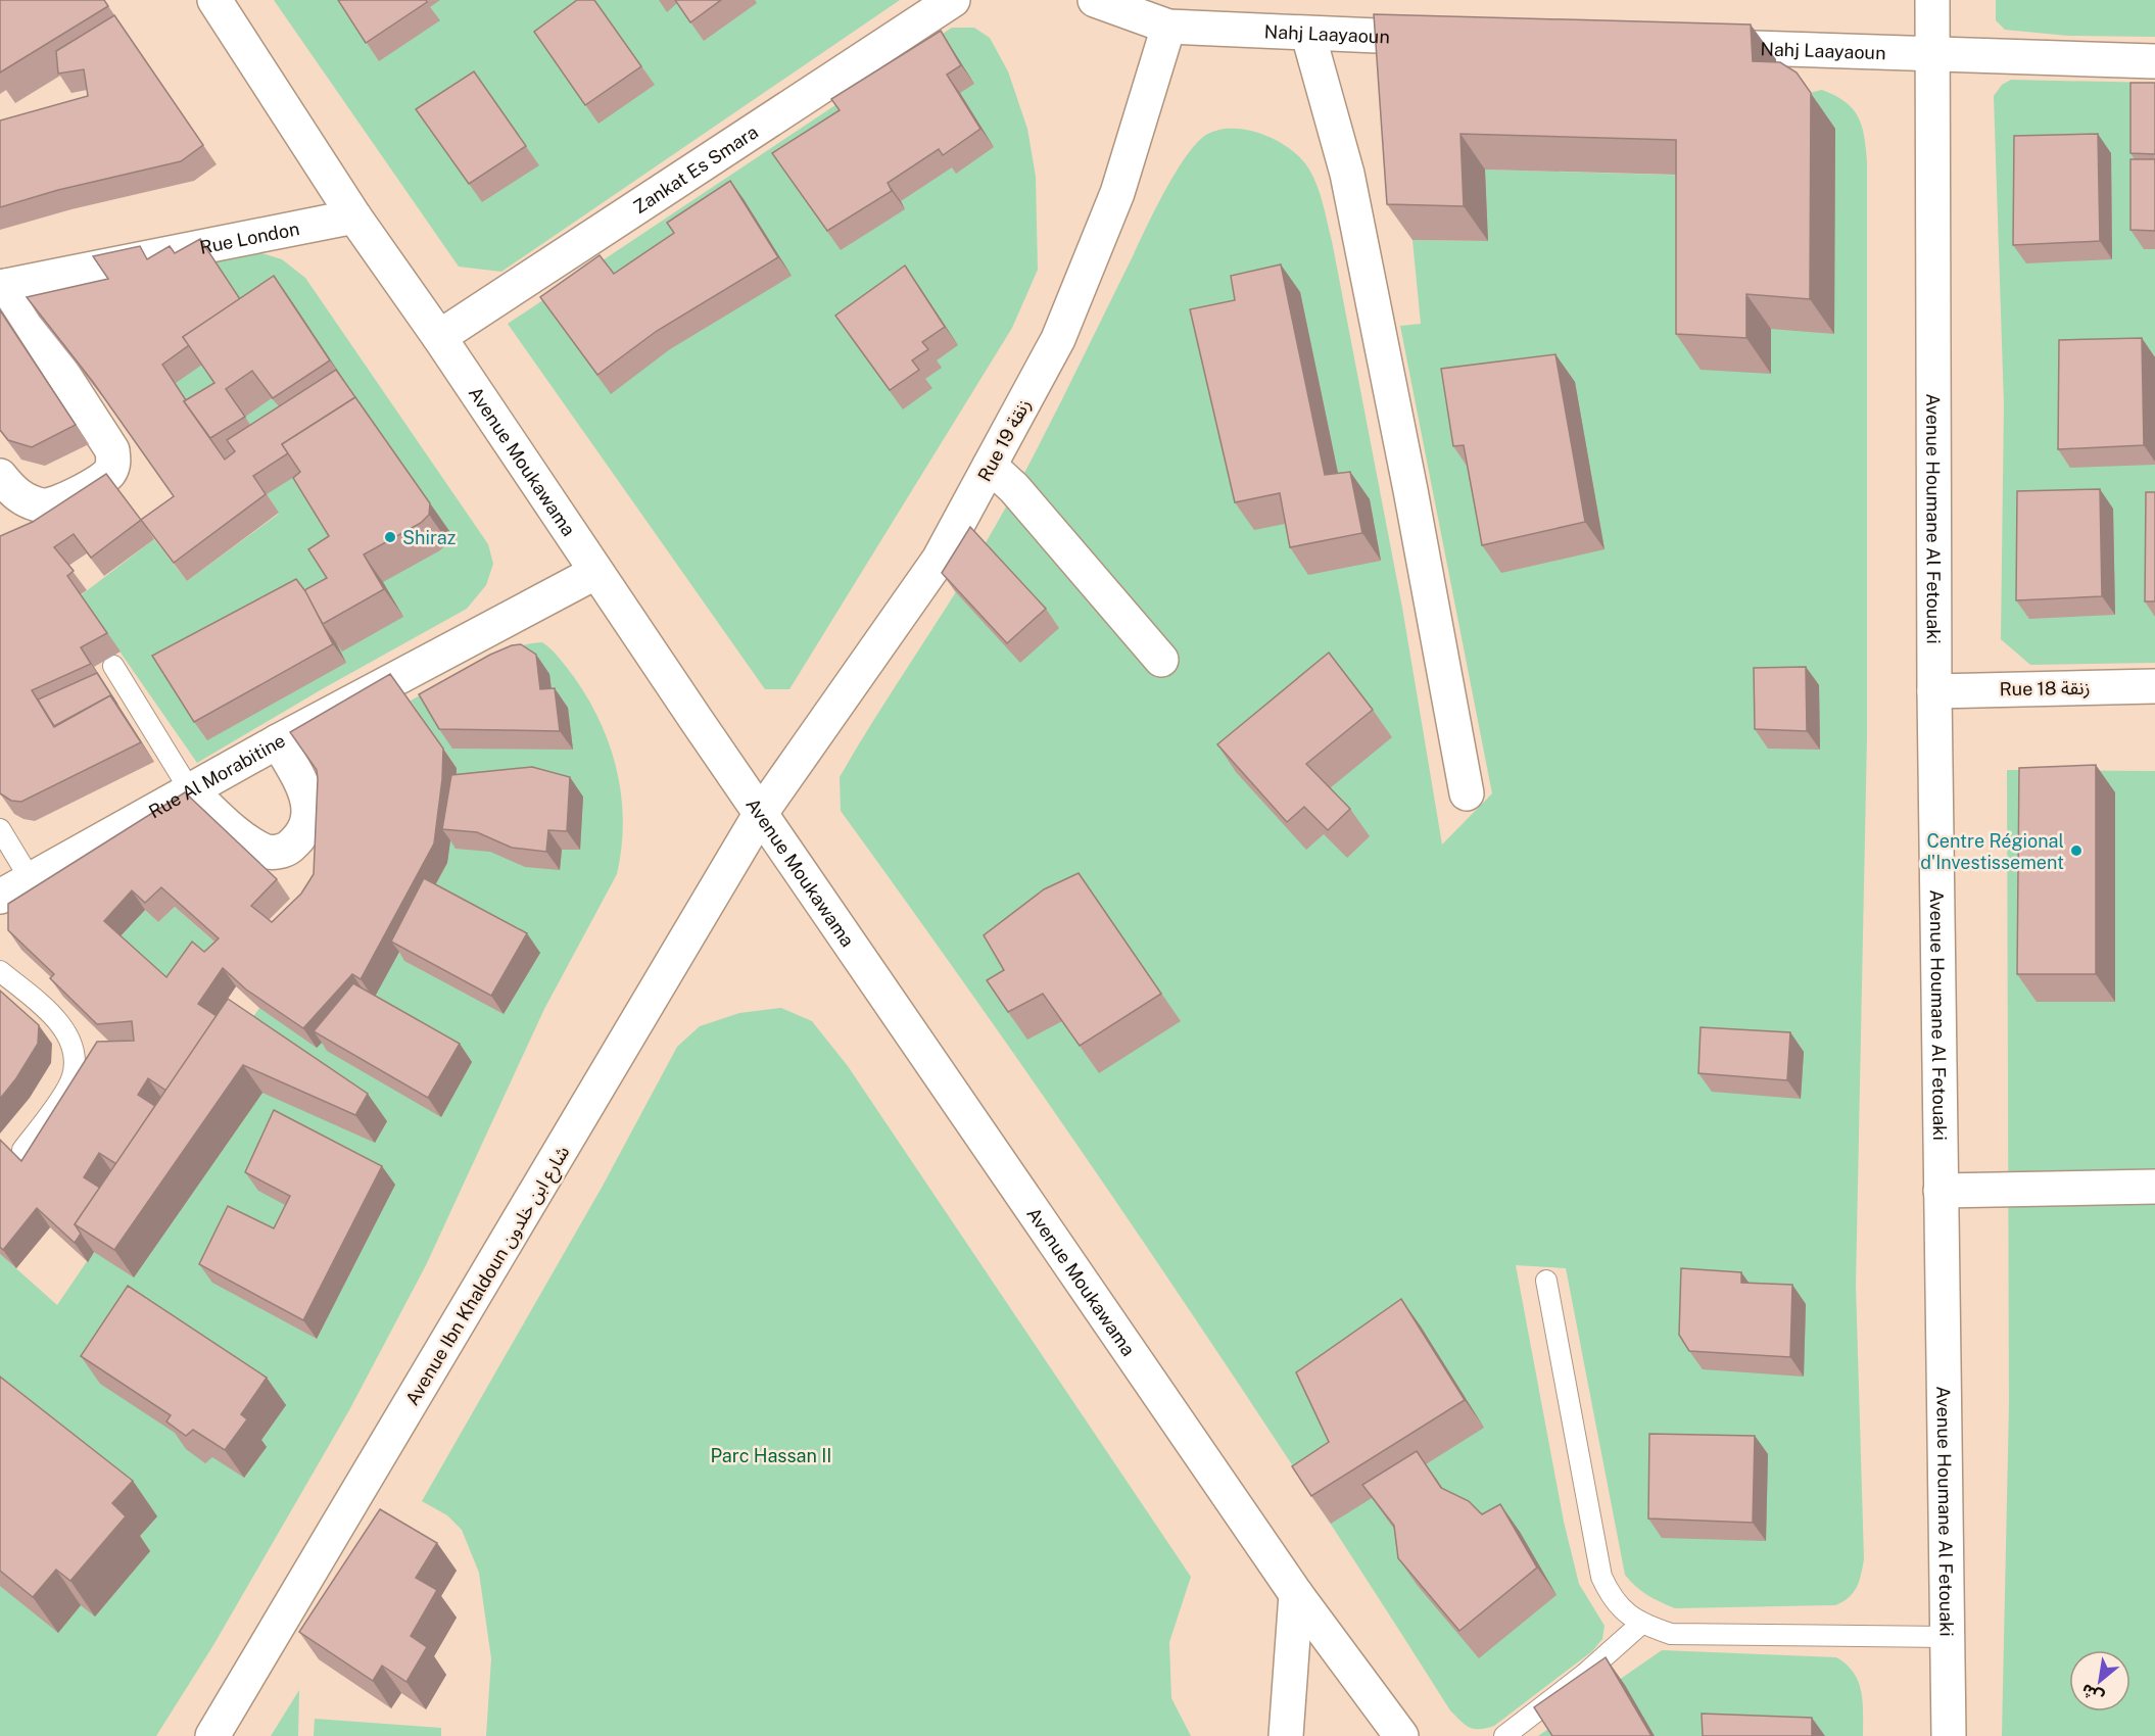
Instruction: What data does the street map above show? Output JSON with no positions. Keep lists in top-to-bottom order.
{
  "streets": {
    "street": [
      "Nahj Laayaoun",
      "Zankat Es Smara",
      "Rue London",
      "Rue 19 زنقة",
      "Avenue Moukawama",
      "Avenue Houmane Al Fetouaki",
      "Rue 18 زنقة",
      "Rue Al Morabitine",
      "Avenue Ibn Khaldoun شارع ابن خلدون"
    ]
  },
  "crossings": [
    ["Nahj Laayaoun", "Rue 19 زنقة"],
    ["Nahj Laayaoun", "Avenue Houmane Al Fetouaki"],
    ["Zankat Es Smara", "Avenue Moukawama"],
    ["Rue London", "Avenue Moukawama"],
    ["Rue 19 زنقة", "Avenue Moukawama"],
    ["Rue 19 زنقة", "Avenue Ibn Khaldoun شارع ابن خلدون"],
    ["Avenue Moukawama", "Rue Al Morabitine"],
    ["Avenue Moukawama", "Avenue Ibn Khaldoun شارع ابن خلدون"],
    ["Avenue Houmane Al Fetouaki", "Rue 18 زنقة"]
  ],
  "parks": ["Parc Hassan II"],
  "places": ["Shiraz", "Centre Régional d'Investissement"],
  "north": "bottom left"
}
